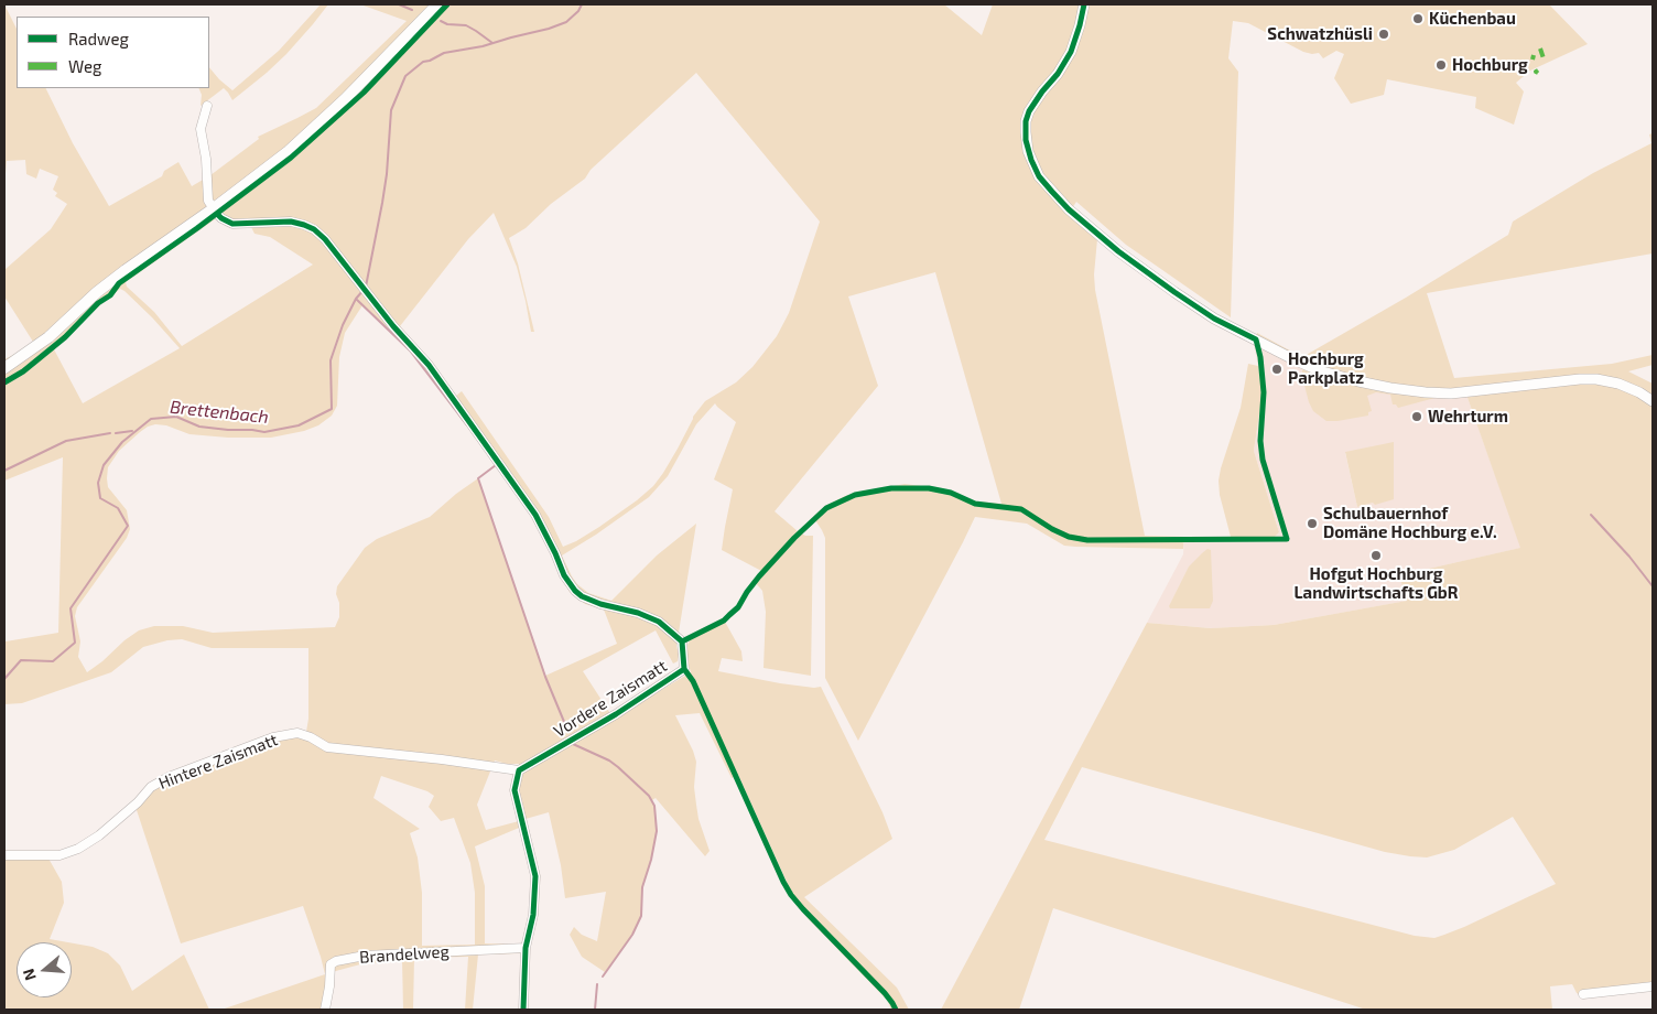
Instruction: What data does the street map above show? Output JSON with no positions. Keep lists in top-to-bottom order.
{
  "streets": {
    "street": ["Vordere Zaismatt", "Hintere Zaismatt", "Brandelweg"]
  },
  "crossings": [
    ["Vordere Zaismatt", "Hintere Zaismatt"]
  ],
  "water": ["Brettenbach"],
  "places": [
    "Küchenbau",
    "Schwatzhüsli",
    "Hochburg",
    "Hochburg Parkplatz",
    "Wehrturm",
    "Schulbauernhof Domäne Hochburg e.V.",
    "Hofgut Hochburg Landwirtschafts GbR"
  ],
  "legend": ["Radweg", "Weg"],
  "north": "left"
}
